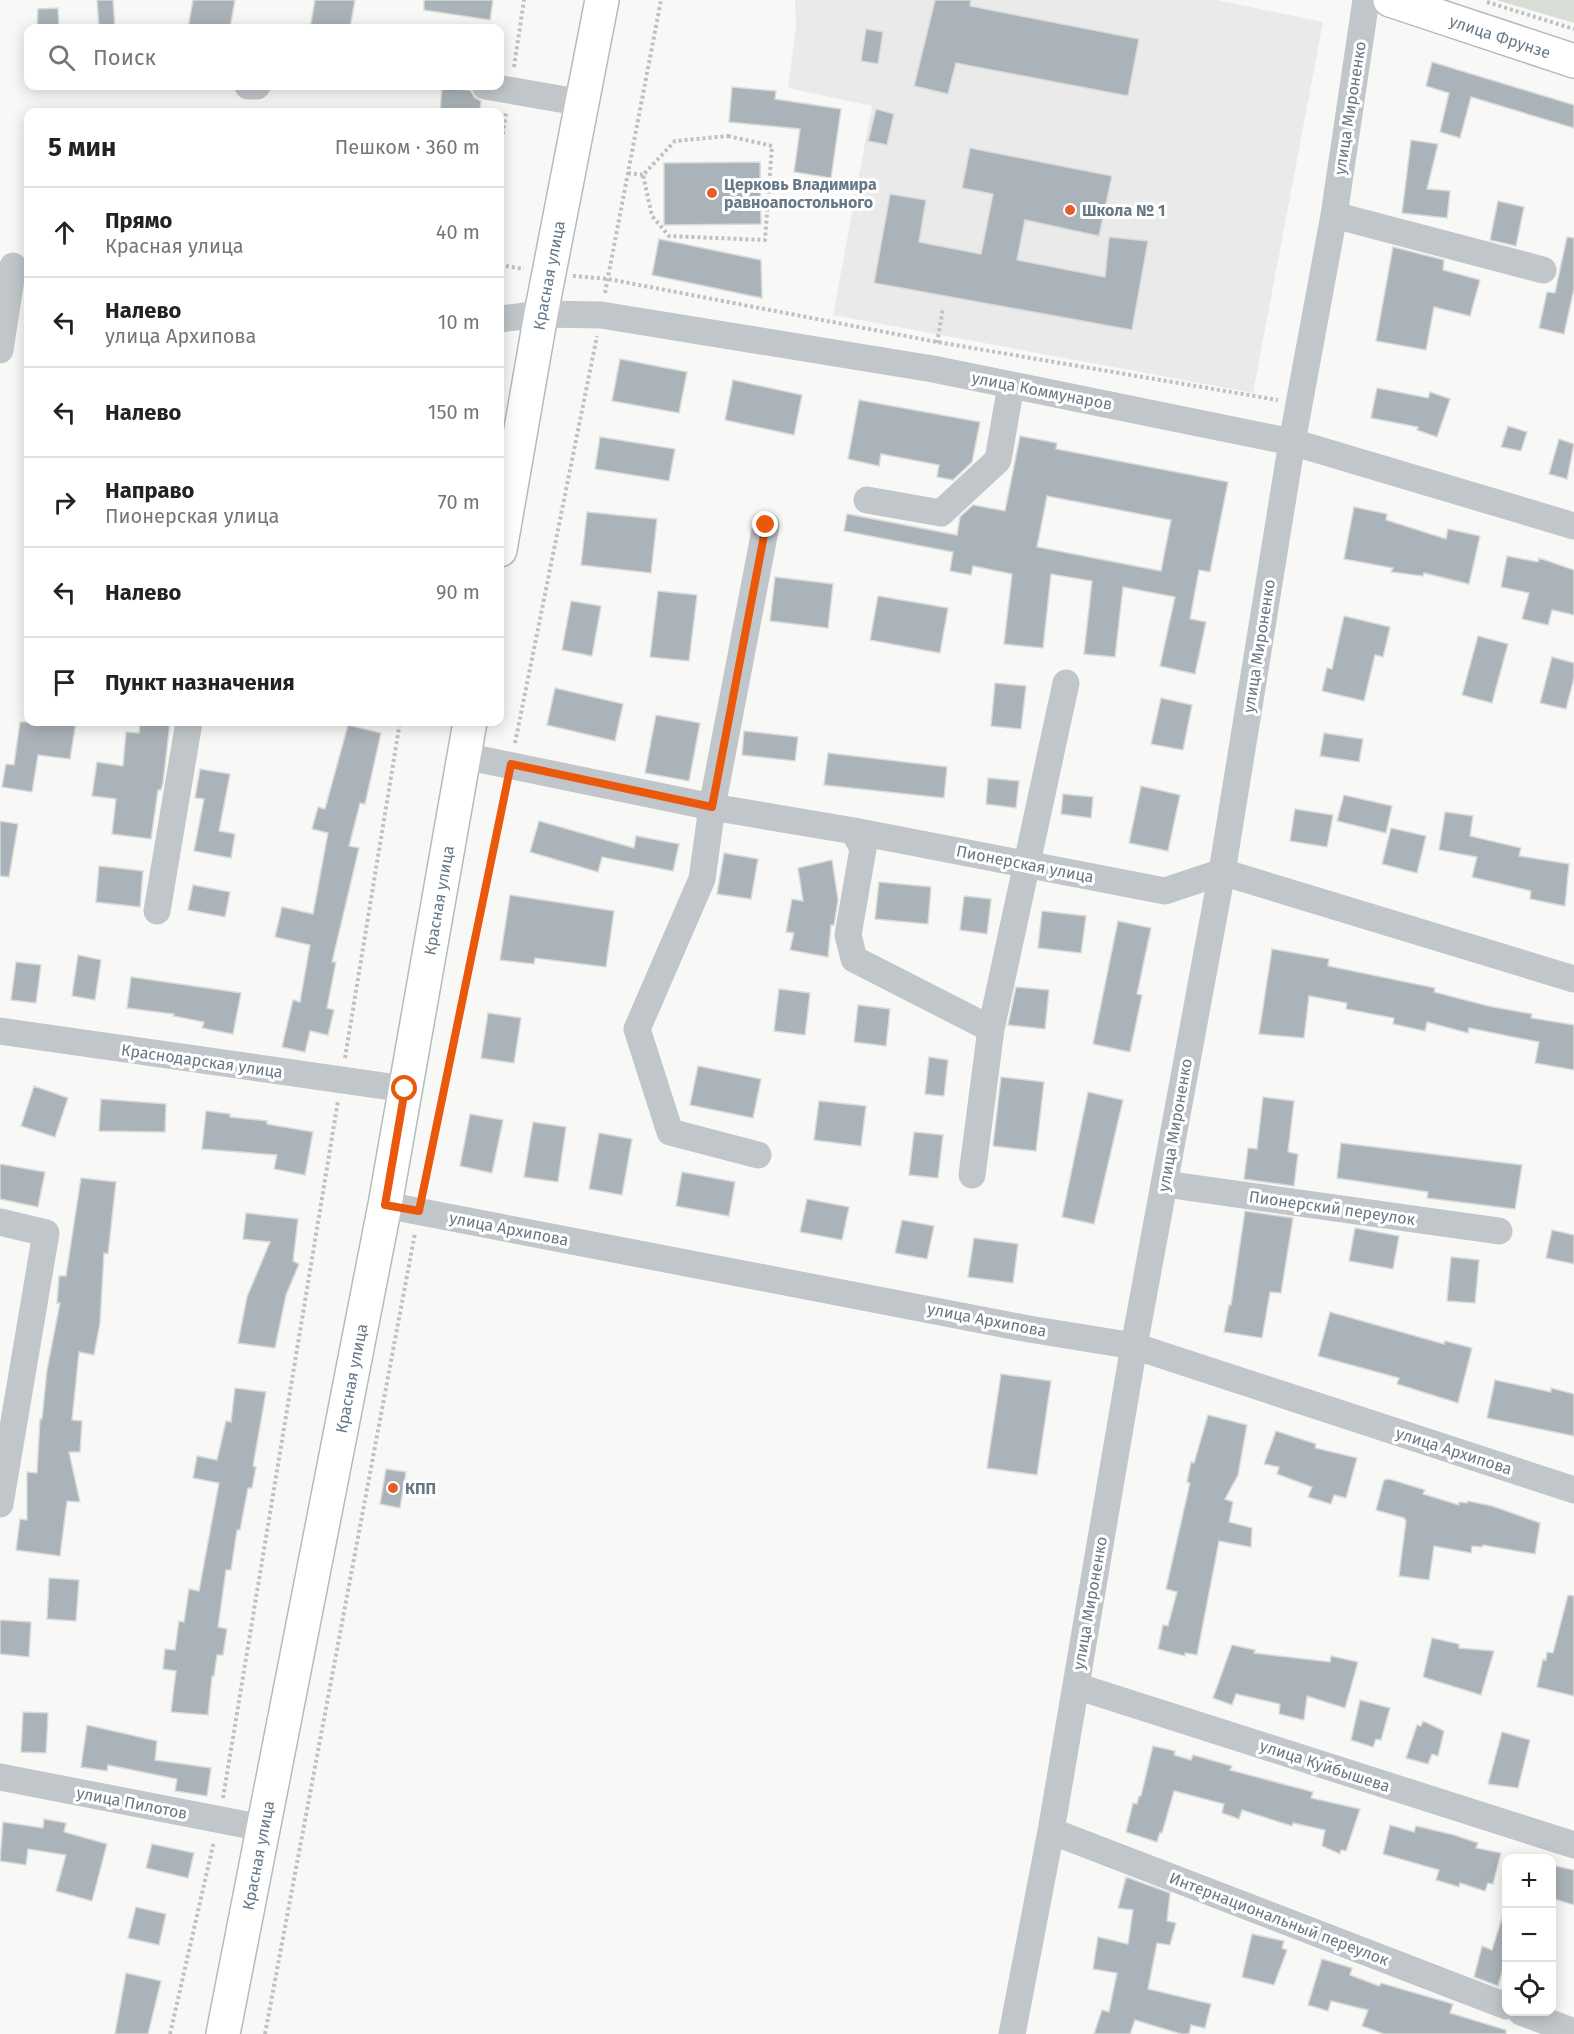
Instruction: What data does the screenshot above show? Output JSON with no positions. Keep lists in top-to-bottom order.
{
  "streets": {
    "main road": ["улица Фрунзе", "Красная улица"],
    "street": [
      "улица Мироненко",
      "улица Коммунаров",
      "Пионерская улица",
      "Краснодарская улица",
      "Пионерский переулок",
      "улица Архипова",
      "улица Куйбышева",
      "улица Пилотов",
      "Интернациональный переулок"
    ]
  },
  "crossings": [
    ["улица Мироненко", "улица Коммунаров"],
    ["улица Мироненко", "Пионерская улица"],
    ["улица Мироненко", "Пионерский переулок"],
    ["улица Мироненко", "улица Архипова"],
    ["улица Мироненко", "улица Куйбышева"],
    ["улица Мироненко", "Интернациональный переулок"],
    ["Красная улица", "улица Коммунаров"],
    ["Красная улица", "Пионерская улица"],
    ["Красная улица", "Краснодарская улица"],
    ["Красная улица", "улица Архипова"],
    ["Красная улица", "улица Пилотов"]
  ],
  "places": ["Церковь Владимира равноапостольного", "Школа № 1", "КПП"],
  "page": {
    "search": "Поиск",
    "heading": ["5 мин", "Пешком · 360 m"],
    "list": [
      ["Прямо", "Красная улица", "40 m"],
      ["Налево", "улица Архипова", "10 m"],
      ["Налево", "150 m"],
      ["Направо", "Пионерская улица", "70 m"],
      ["Налево", "90 m"],
      "Пункт назначения"
    ],
    "map_buttons": ["+", "−"]
  }
}
